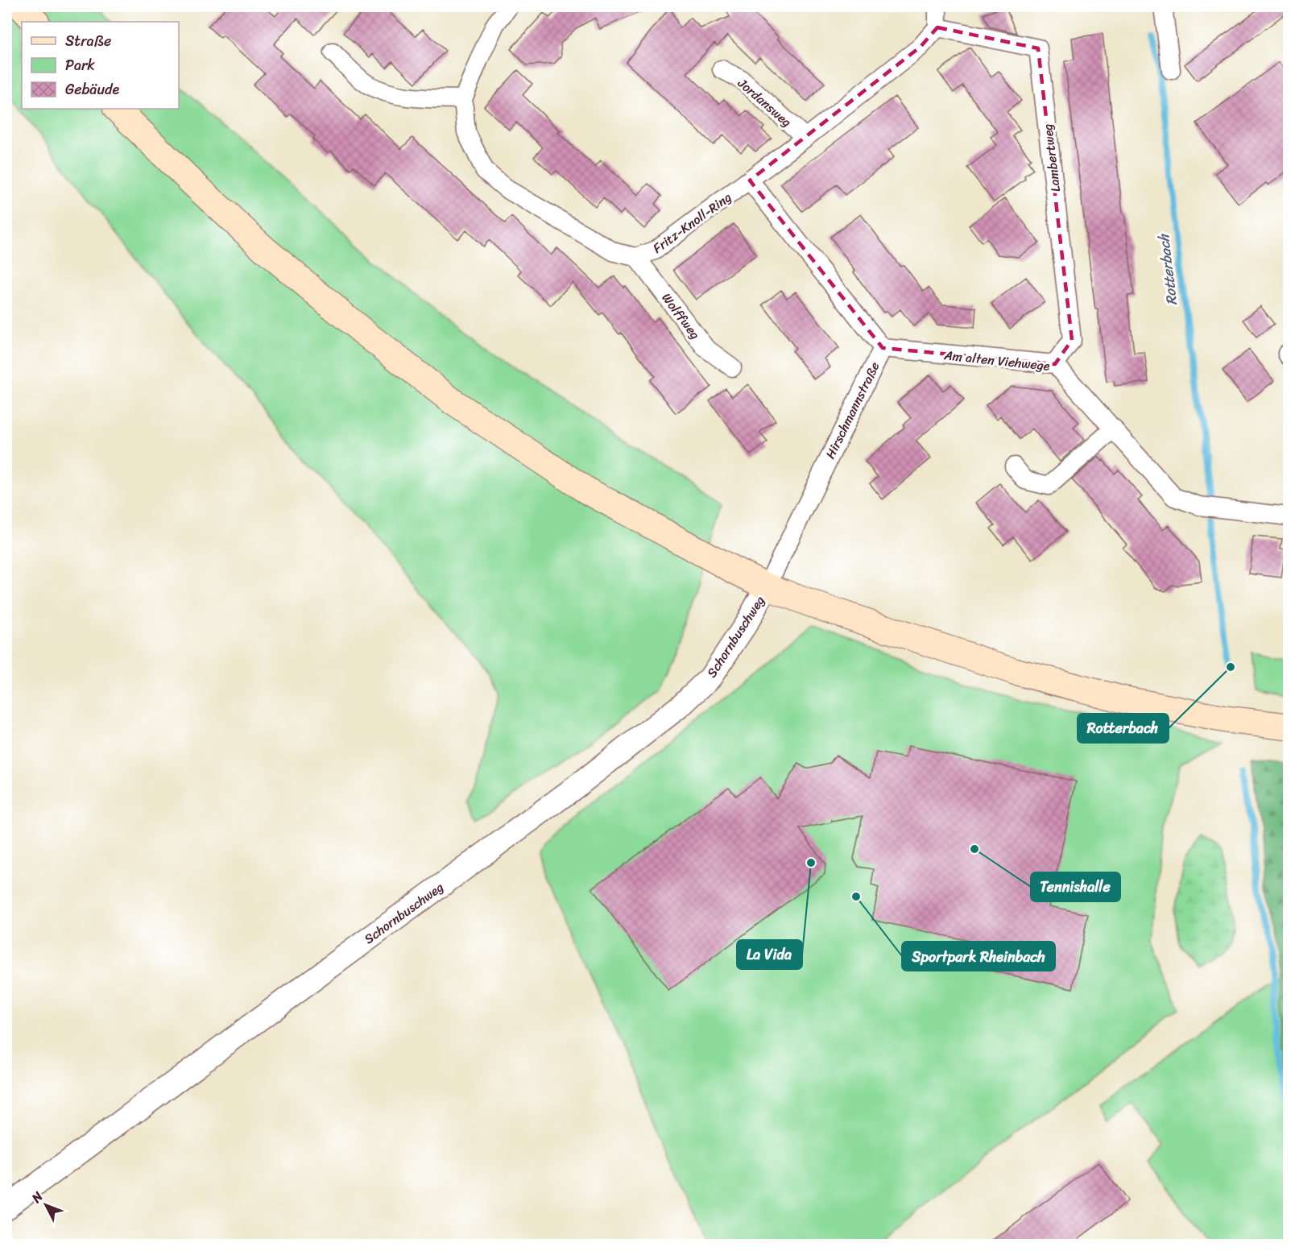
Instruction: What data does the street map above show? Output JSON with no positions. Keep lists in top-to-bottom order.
{
  "streets": {
    "street": [
      "Jordansweg",
      "Lambertweg",
      "Fritz-Knoll-Ring",
      "Wolffweg",
      "Am alten Viehwege",
      "Hirschmannstraße",
      "Schornbuschweg"
    ]
  },
  "crossings": [
    ["Jordansweg", "Fritz-Knoll-Ring"],
    ["Lambertweg", "Fritz-Knoll-Ring"],
    ["Lambertweg", "Am alten Viehwege"],
    ["Fritz-Knoll-Ring", "Wolffweg"],
    ["Fritz-Knoll-Ring", "Hirschmannstraße"],
    ["Am alten Viehwege", "Hirschmannstraße"],
    ["Hirschmannstraße", "Schornbuschweg"]
  ],
  "water": ["Rotterbach"],
  "places": [
    "Rotterbach",
    "Tennishalle",
    "La Vida",
    "Sportpark Rheinbach"
  ],
  "legend": ["Straße", "Park", "Gebäude"],
  "north": "top left"
}
